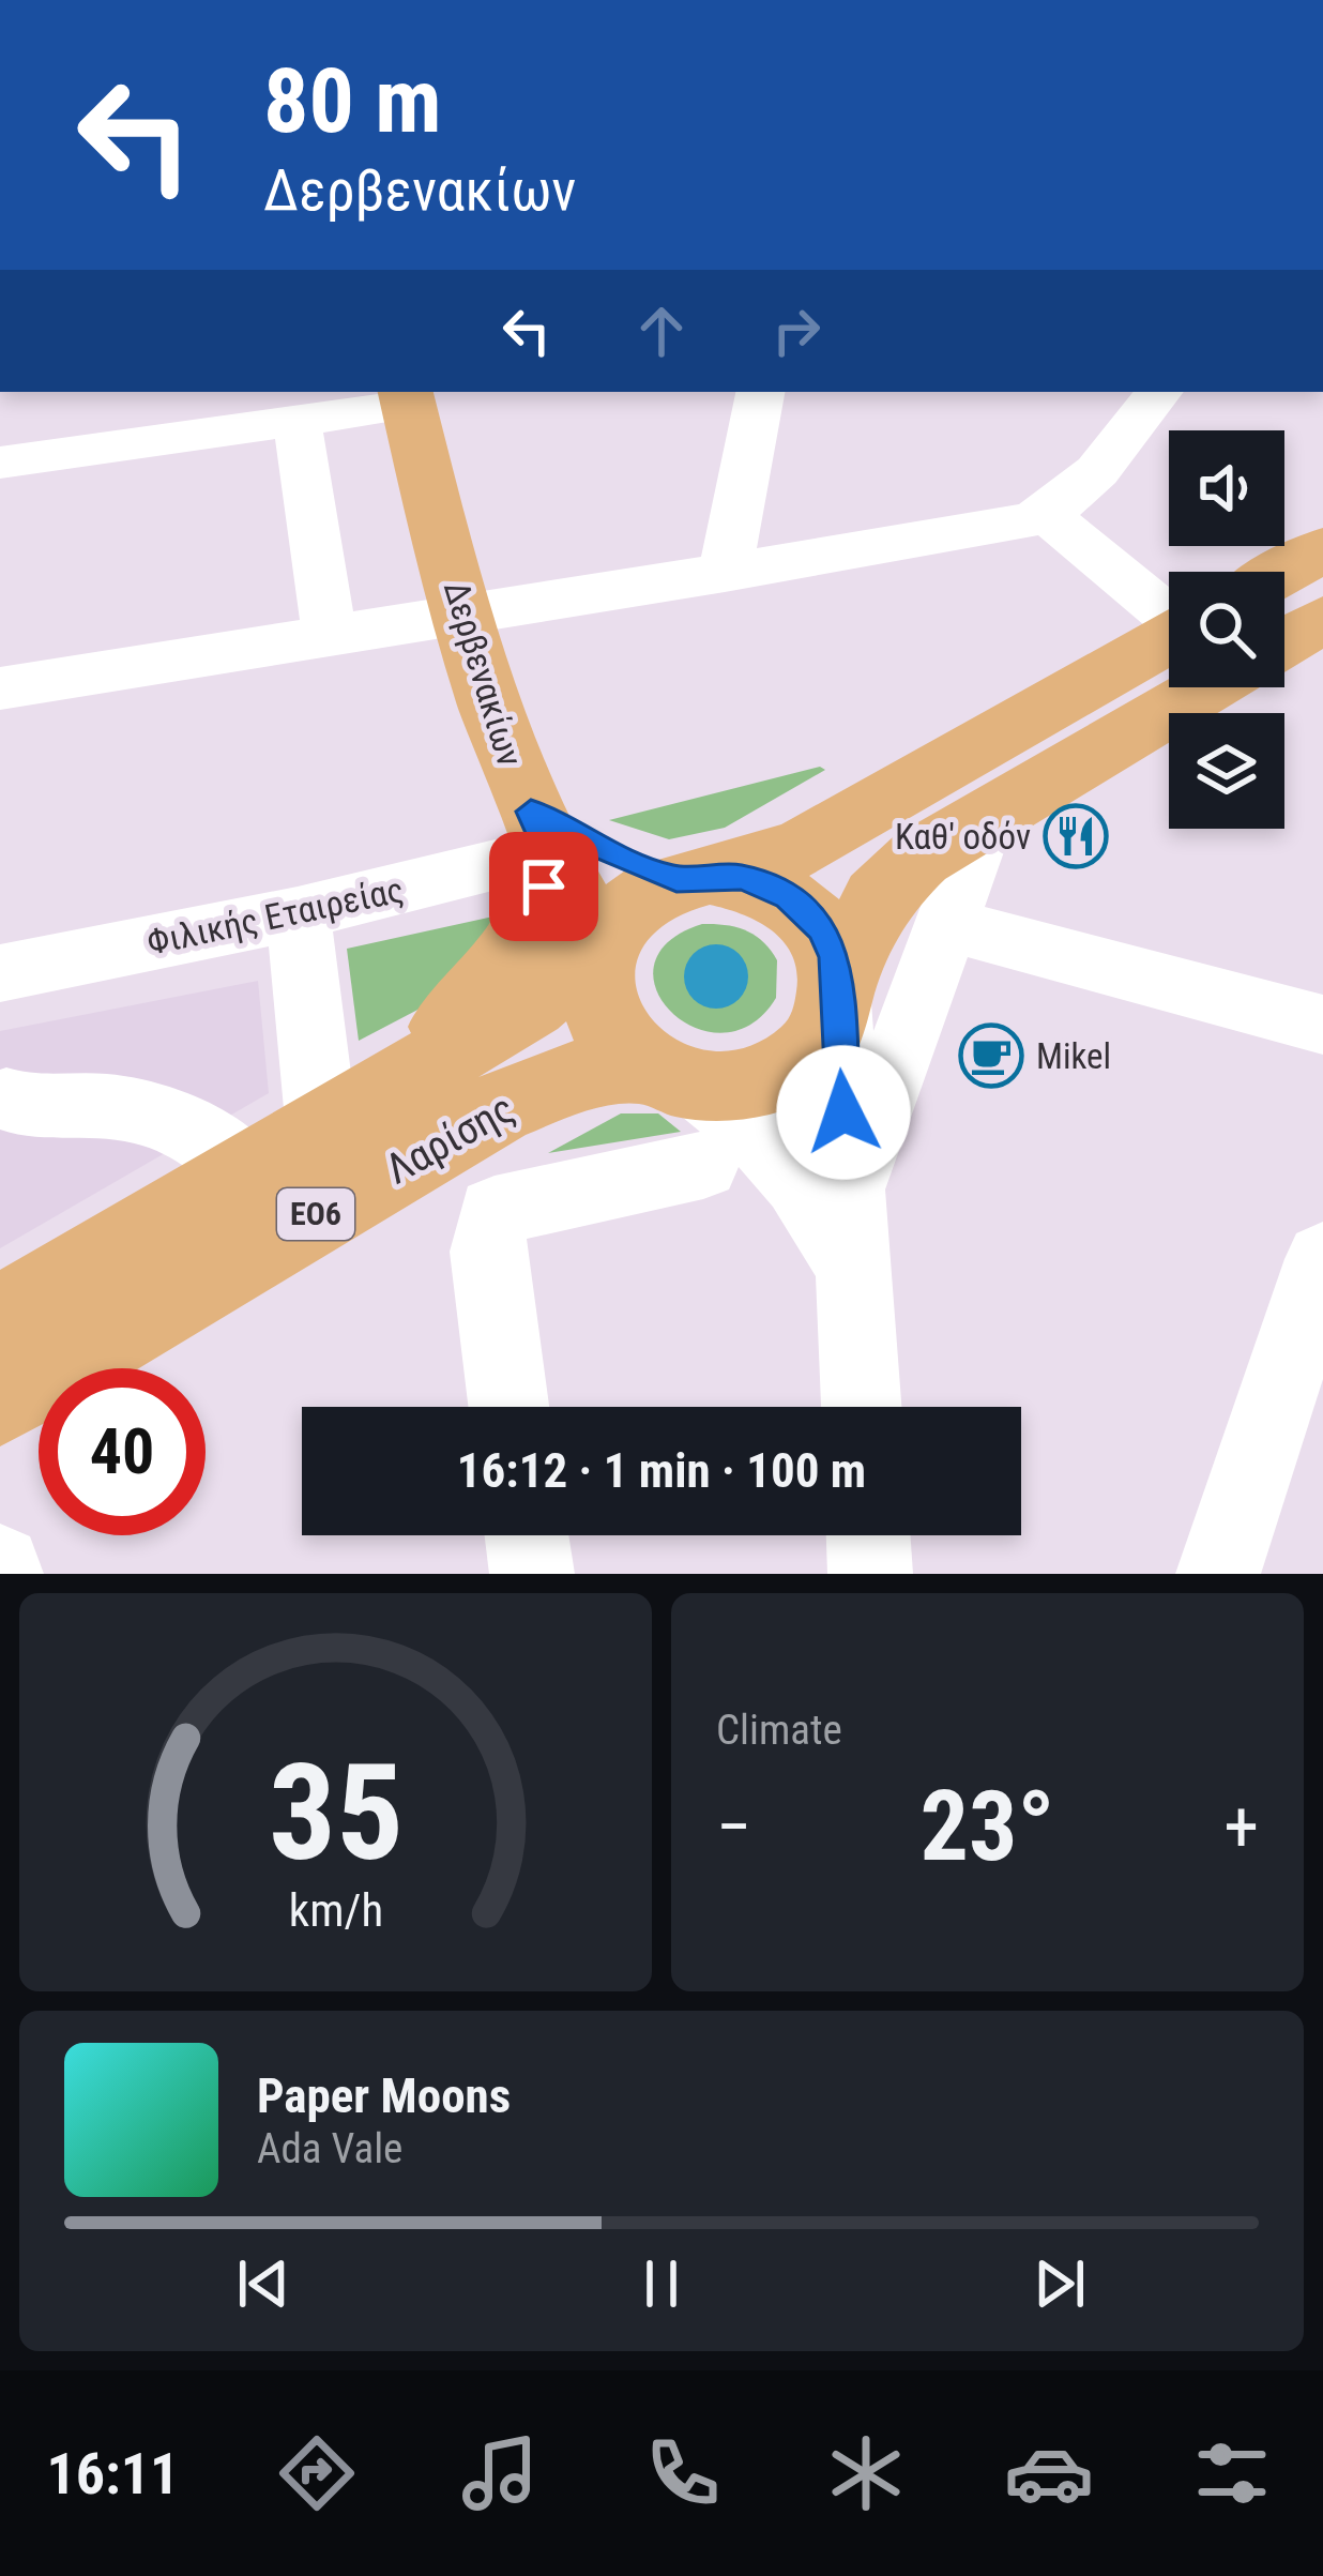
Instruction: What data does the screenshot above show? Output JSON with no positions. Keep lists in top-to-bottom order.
{
  "streets": {
    "main road": ["Δερβενακίων", "Λαρίσης", "ΕΟ6"],
    "street": ["Φιλικής Εταιρείας"]
  },
  "crossings": [
    ["Δερβενακίων", "Φιλικής Εταιρείας"],
    ["Δερβενακίων", "Λαρίσης"],
    ["Δερβενακίων", "ΕΟ6"],
    ["Λαρίσης", "ΕΟ6"]
  ],
  "places": {
    "restaurant": ["Καθ' οδόν"],
    "cafe": ["Mikel"]
  },
  "page": {
    "turn": ["80 m", "Δερβενακίων"],
    "limit": "40",
    "trip": "16:12 · 1 min · 100 m",
    "tile": "Climate",
    "heat": ["−", "23°", "+"],
    "song": ["Paper Moons", "Ada Vale"],
    "tabs": "16:11",
    "gauge": ["35", "km/h"]
  }
}
